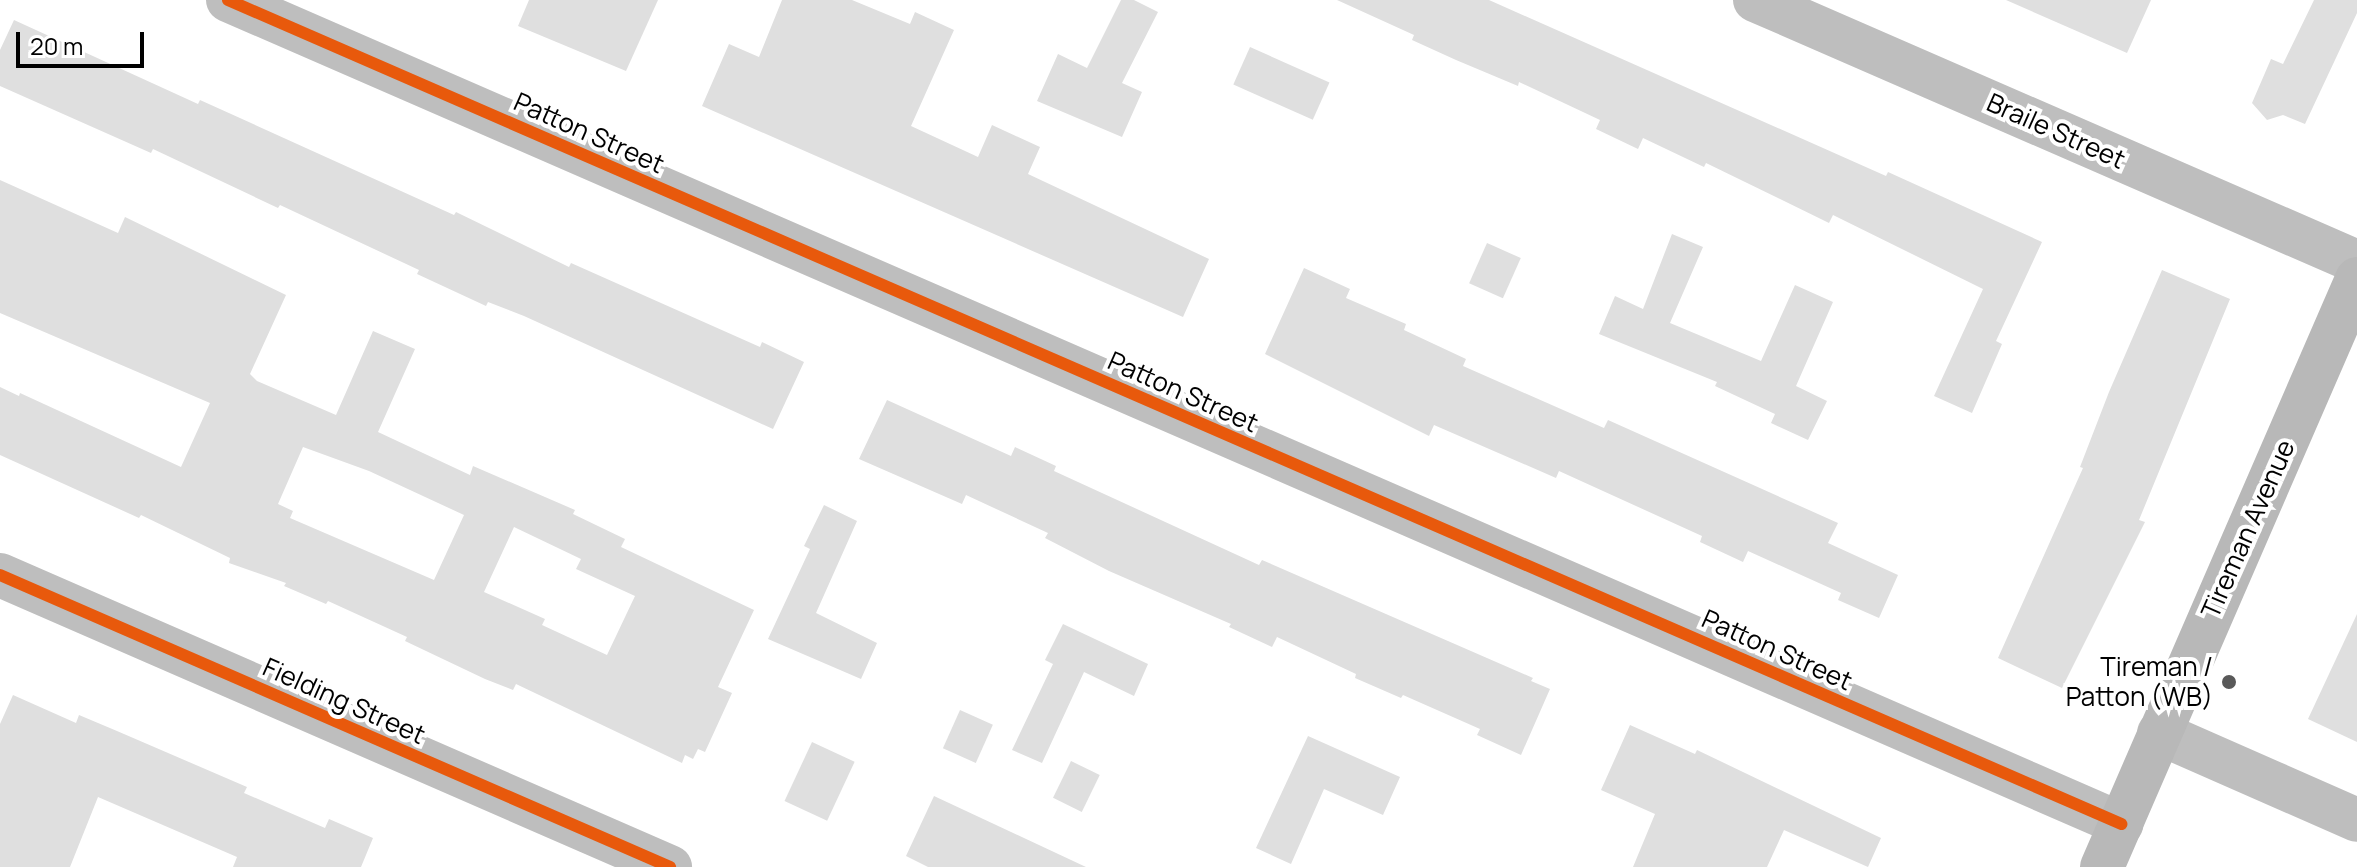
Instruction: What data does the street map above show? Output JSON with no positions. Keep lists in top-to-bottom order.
{
  "streets": {
    "street": [
      "Braile Street",
      "Patton Street",
      "Tireman Avenue",
      "Fielding Street"
    ]
  },
  "crossings": [
    ["Patton Street", "Tireman Avenue"]
  ],
  "places": ["Tireman / Patton (WB)"],
  "scale_bar": "20 m"
}
